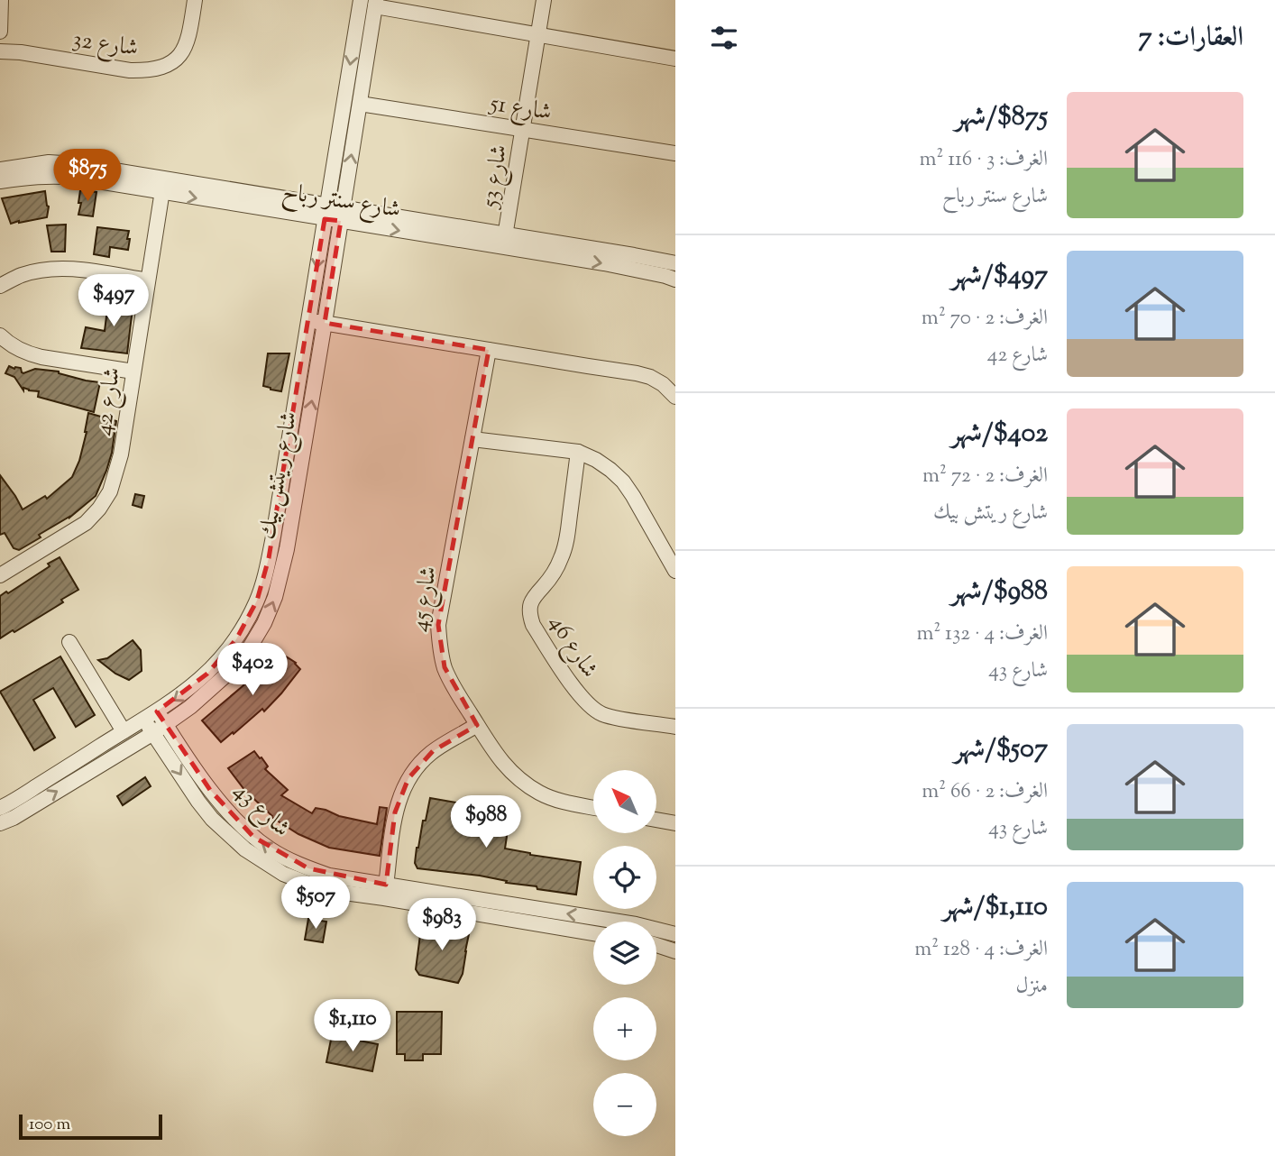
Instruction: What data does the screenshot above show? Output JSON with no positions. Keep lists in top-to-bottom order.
{
  "streets": {
    "street": [
      "شارع 32",
      "شارع 51",
      "شارع 53",
      "شارع سنتر رباح",
      "شارع 42",
      "شارع ريتش بيك",
      "شارع 45",
      "شارع 46",
      "شارع 43"
    ]
  },
  "crossings": [
    ["شارع 51", "شارع 53"],
    ["شارع 51", "شارع ريتش بيك"],
    ["شارع 53", "شارع سنتر رباح"],
    ["شارع سنتر رباح", "شارع 42"],
    ["شارع سنتر رباح", "شارع ريتش بيك"],
    ["شارع ريتش بيك", "شارع 43"]
  ],
  "scale_bar": "100 m",
  "north": "top left",
  "page": {
    "heading": "العقارات: 7",
    "list": [
      {
        "name": "$875/شهر",
        "note": "الغرف: 3 · 116 m² · شارع سنتر رباح"
      },
      {
        "name": "$497/شهر",
        "note": "الغرف: 2 · 70 m² · شارع 42"
      },
      {
        "name": "$402/شهر",
        "note": "الغرف: 2 · 72 m² · شارع ريتش بيك"
      },
      {
        "name": "$988/شهر",
        "note": "الغرف: 4 · 132 m² · شارع 43"
      },
      {
        "name": "$507/شهر",
        "note": "الغرف: 2 · 66 m² · شارع 43"
      },
      {
        "name": "$1,110/شهر",
        "note": "الغرف: 4 · 128 m² · منزل"
      }
    ],
    "price": [
      "$875",
      "$497",
      "$402",
      "$988",
      "$507",
      "$983",
      "$1,110"
    ],
    "map_buttons": ["+", "−"],
    "scale": "100 m"
  }
}
